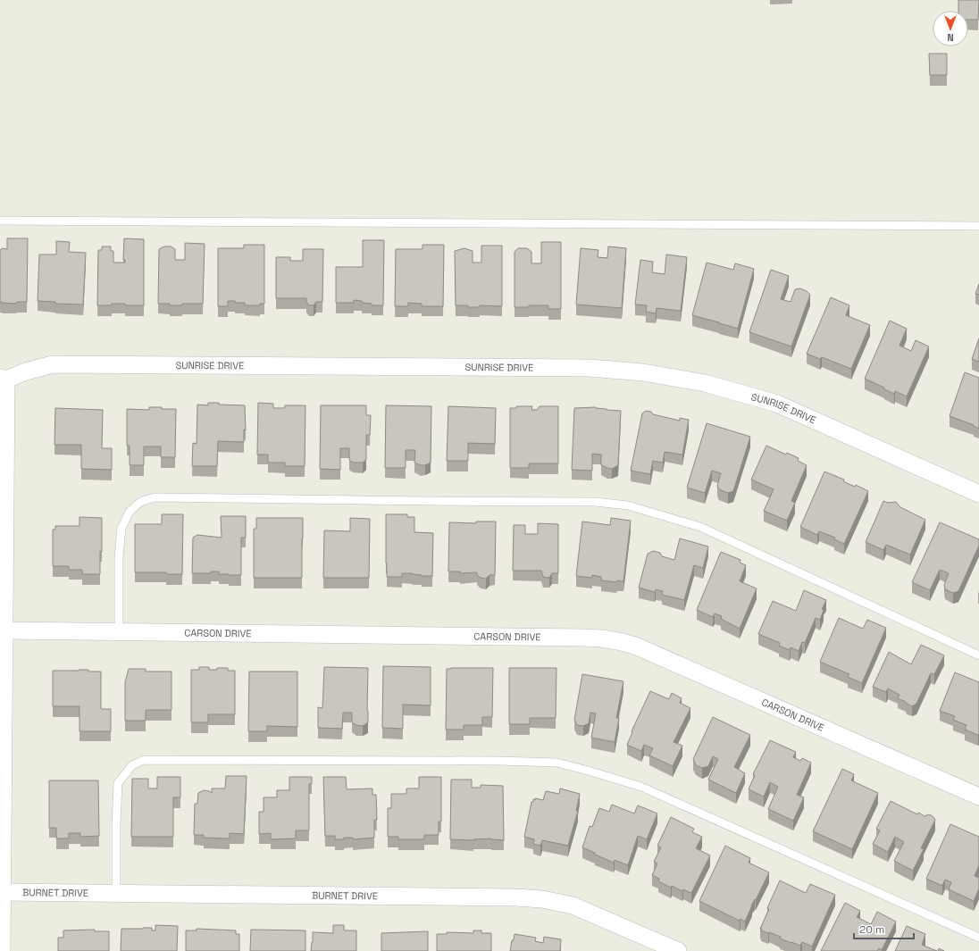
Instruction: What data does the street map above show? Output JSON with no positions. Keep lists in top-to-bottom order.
{
  "streets": {
    "street": ["SUNRISE DRIVE", "CARSON DRIVE", "BURNET DRIVE"]
  },
  "scale_bar": "20 m",
  "north": "bottom"
}
